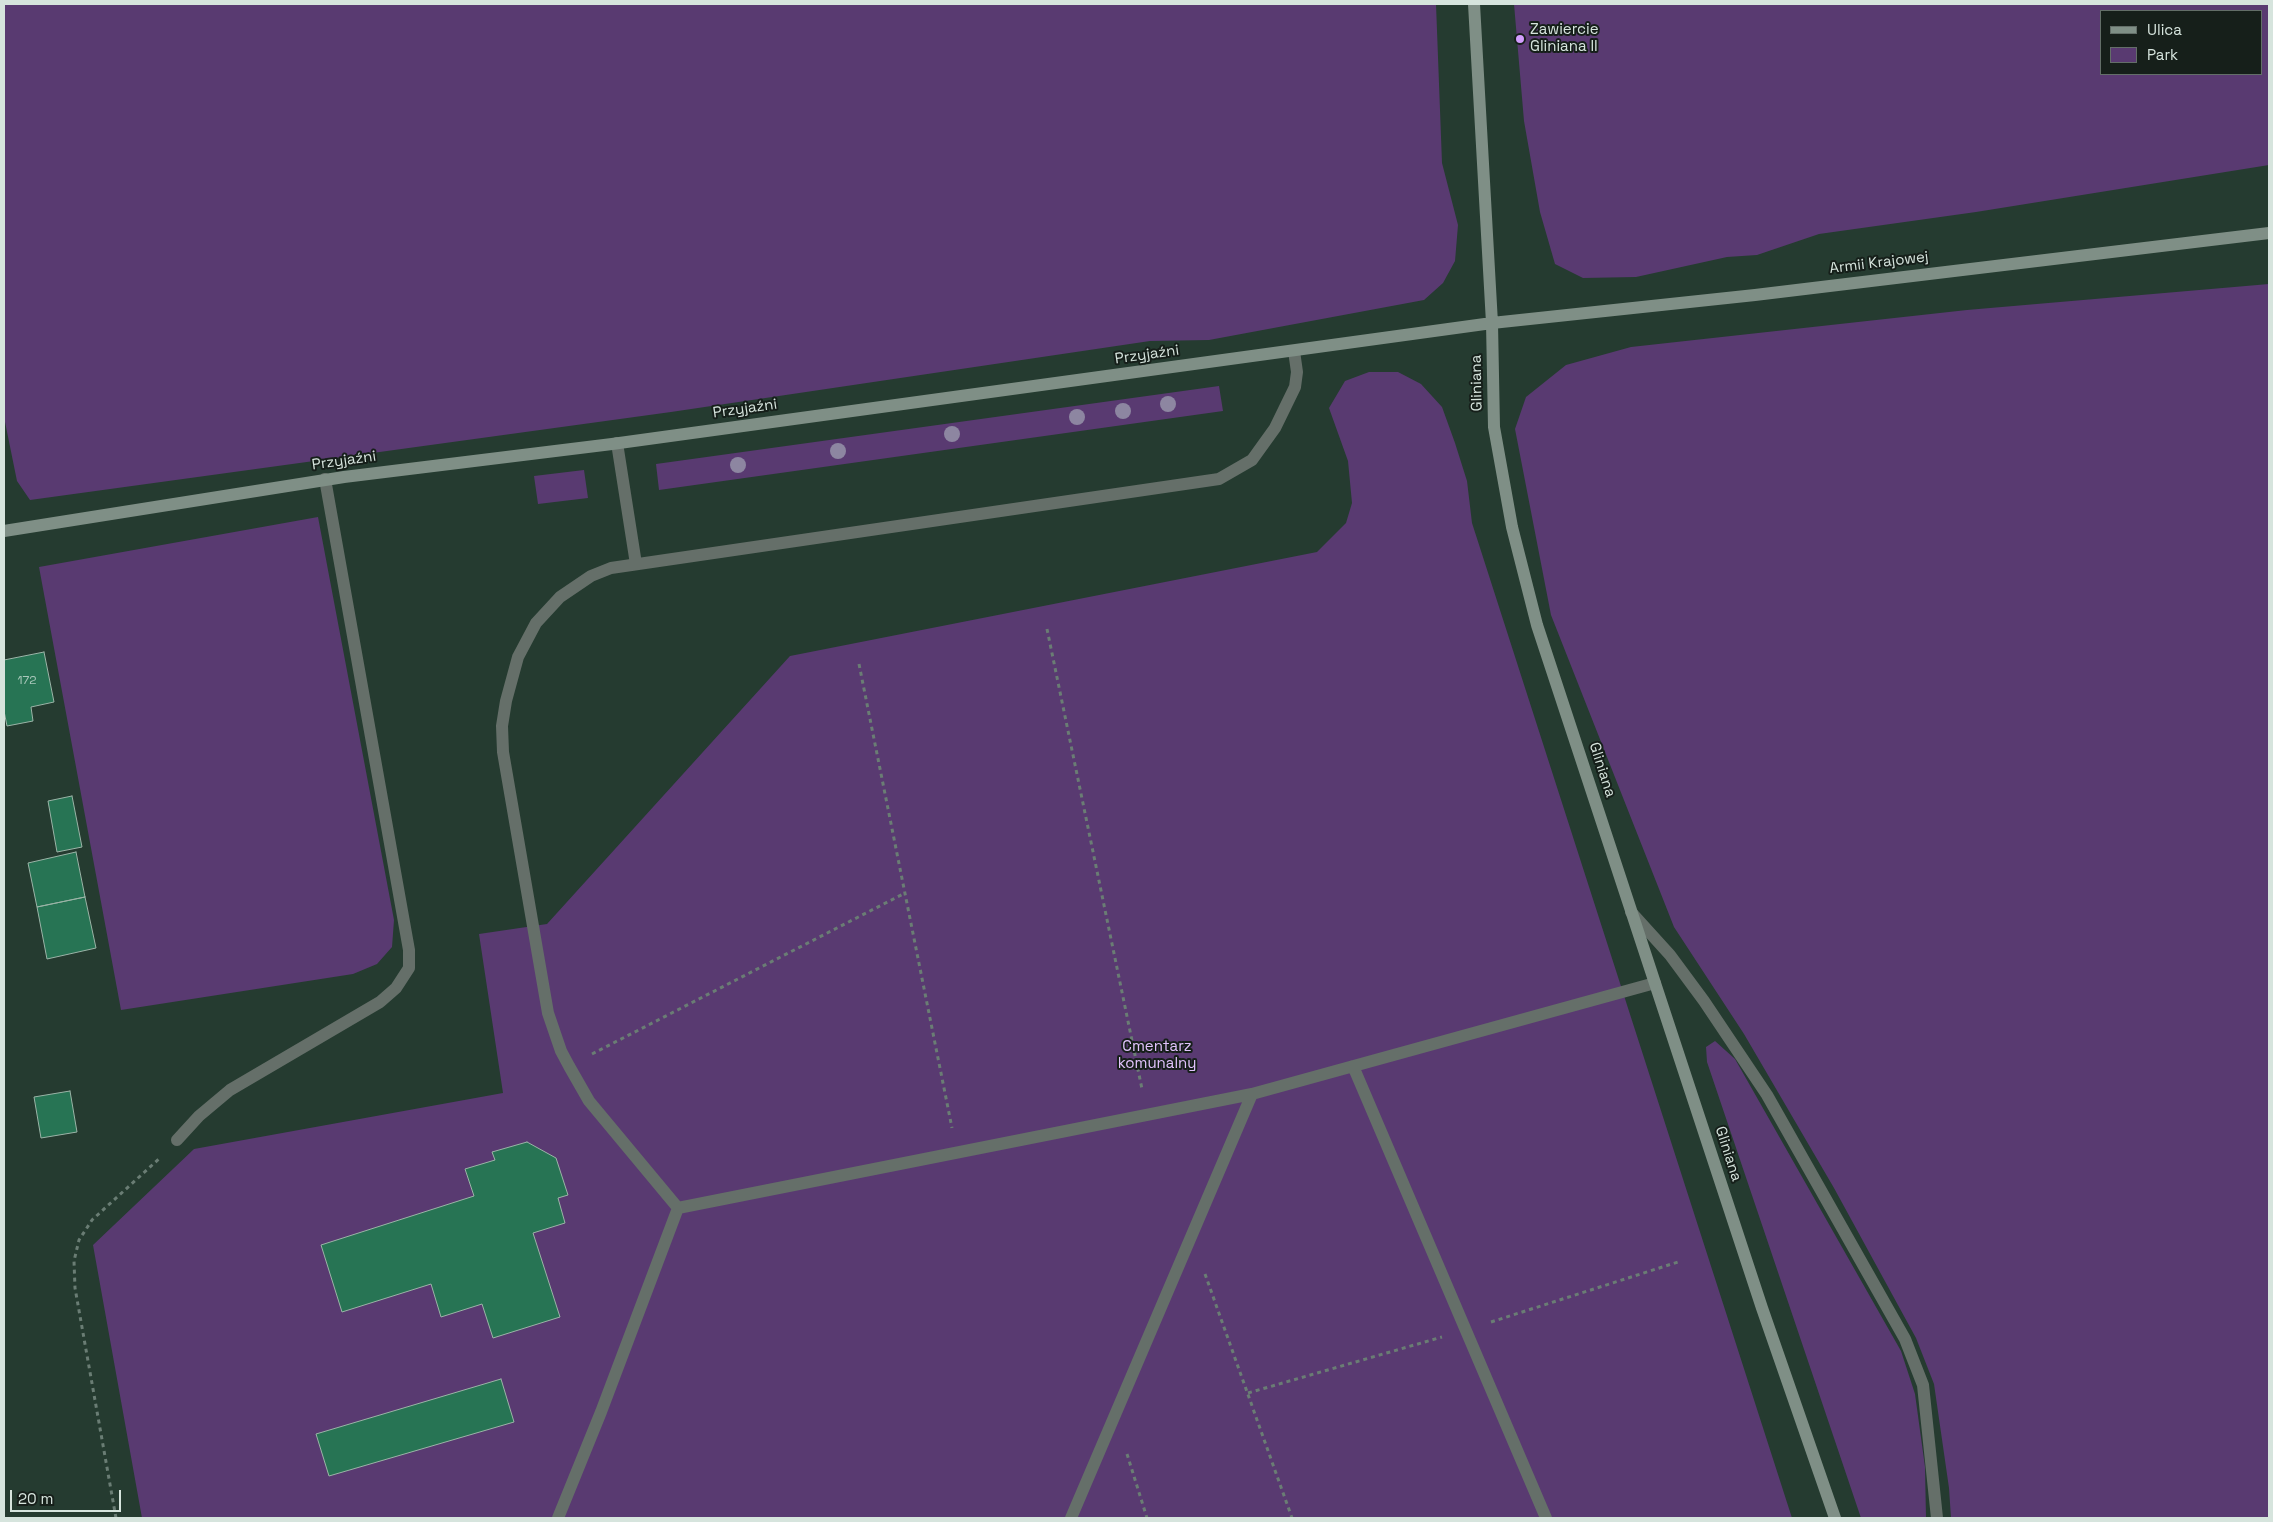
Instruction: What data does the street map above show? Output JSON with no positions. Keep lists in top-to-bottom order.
{
  "streets": {
    "street": ["Armii Krajowej", "Przyjaźni", "Gliniana"]
  },
  "crossings": [
    ["Armii Krajowej", "Przyjaźni"],
    ["Armii Krajowej", "Gliniana"],
    ["Przyjaźni", "Gliniana"]
  ],
  "parks": ["Cmentarz komunalny"],
  "places": ["Zawiercie Gliniana II"],
  "house_numbers": ["172"],
  "legend": ["Ulica", "Park"],
  "scale_bar": "20 m"
}
